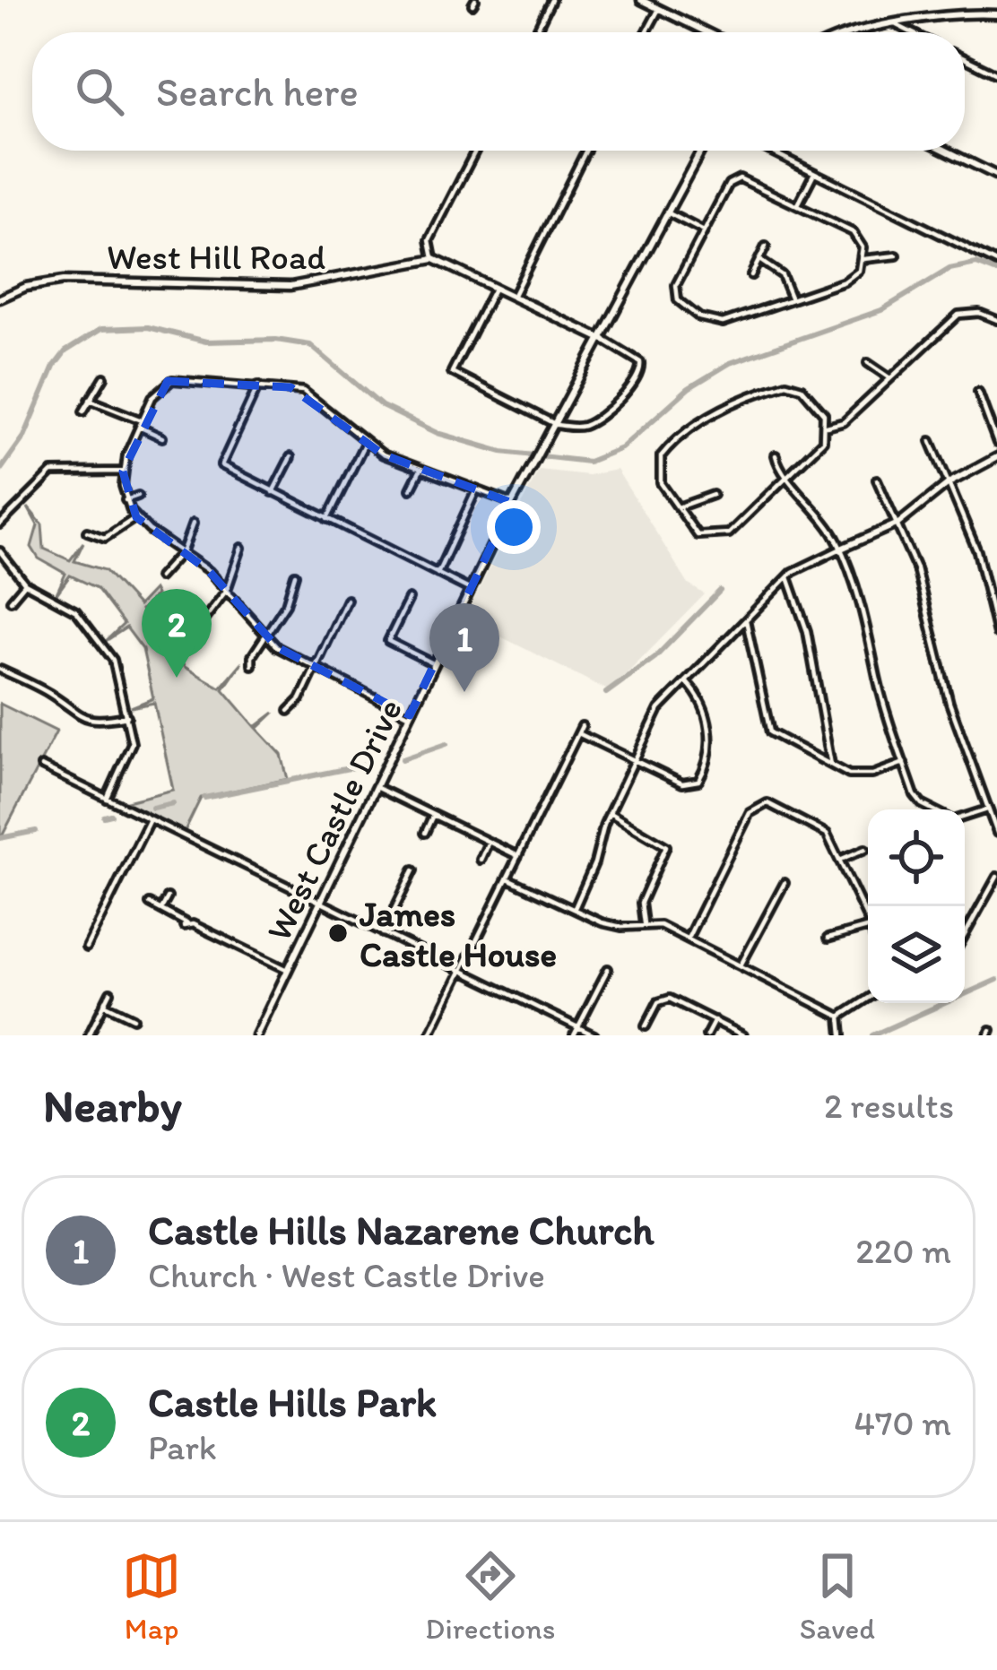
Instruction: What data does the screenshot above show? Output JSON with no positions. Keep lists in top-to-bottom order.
{
  "streets": {
    "street": ["West Hill Road", "West Castle Drive"]
  },
  "places": ["James Castle House"],
  "page": {
    "search": "Search here",
    "pins": ["2", "1"],
    "heading": ["Nearby", "2 results"],
    "list": [
      {
        "mark": "1",
        "name": "Castle Hills Nazarene Church",
        "note": "Church · West Castle Drive",
        "value": "220 m"
      },
      {
        "mark": "2",
        "name": "Castle Hills Park",
        "note": "Park",
        "value": "470 m"
      }
    ],
    "nav": ["Map", "Directions", "Saved"]
  }
}
